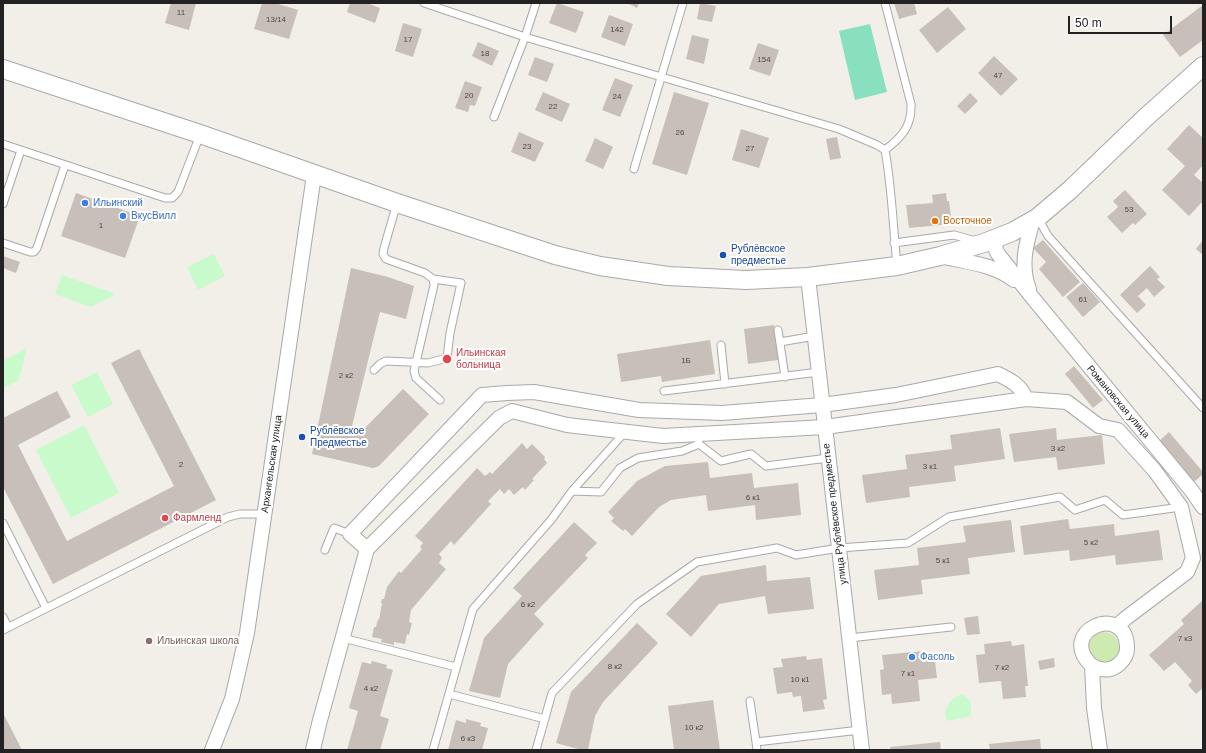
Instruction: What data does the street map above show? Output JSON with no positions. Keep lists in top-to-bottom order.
{
  "streets": {
    "street": ["Романовская улица", "Архангельская улица", "улица Рублёвское предместье"]
  },
  "places": [
    "Ильинский",
    "ВкусВилл",
    "Восточное",
    "Рублёвское предместье",
    "Ильинская больница",
    "Рублёвское Предместье",
    "Фармленд",
    "Ильинская школа",
    "Фасоль"
  ],
  "house_numbers": [
    "11",
    "13/14",
    "142",
    "17",
    "18",
    "154",
    "47",
    "20",
    "24",
    "22",
    "26",
    "23",
    "27",
    "53",
    "1",
    "61",
    "1Б",
    "2 к2",
    "3 к2",
    "2",
    "3 к1",
    "6 к1",
    "5 к2",
    "5 к1",
    "6 к2",
    "7 к3",
    "8 к2",
    "7 к2",
    "7 к1",
    "10 к1",
    "4 к2",
    "10 к2",
    "6 к3"
  ],
  "scale_bar": "50 m"
}
